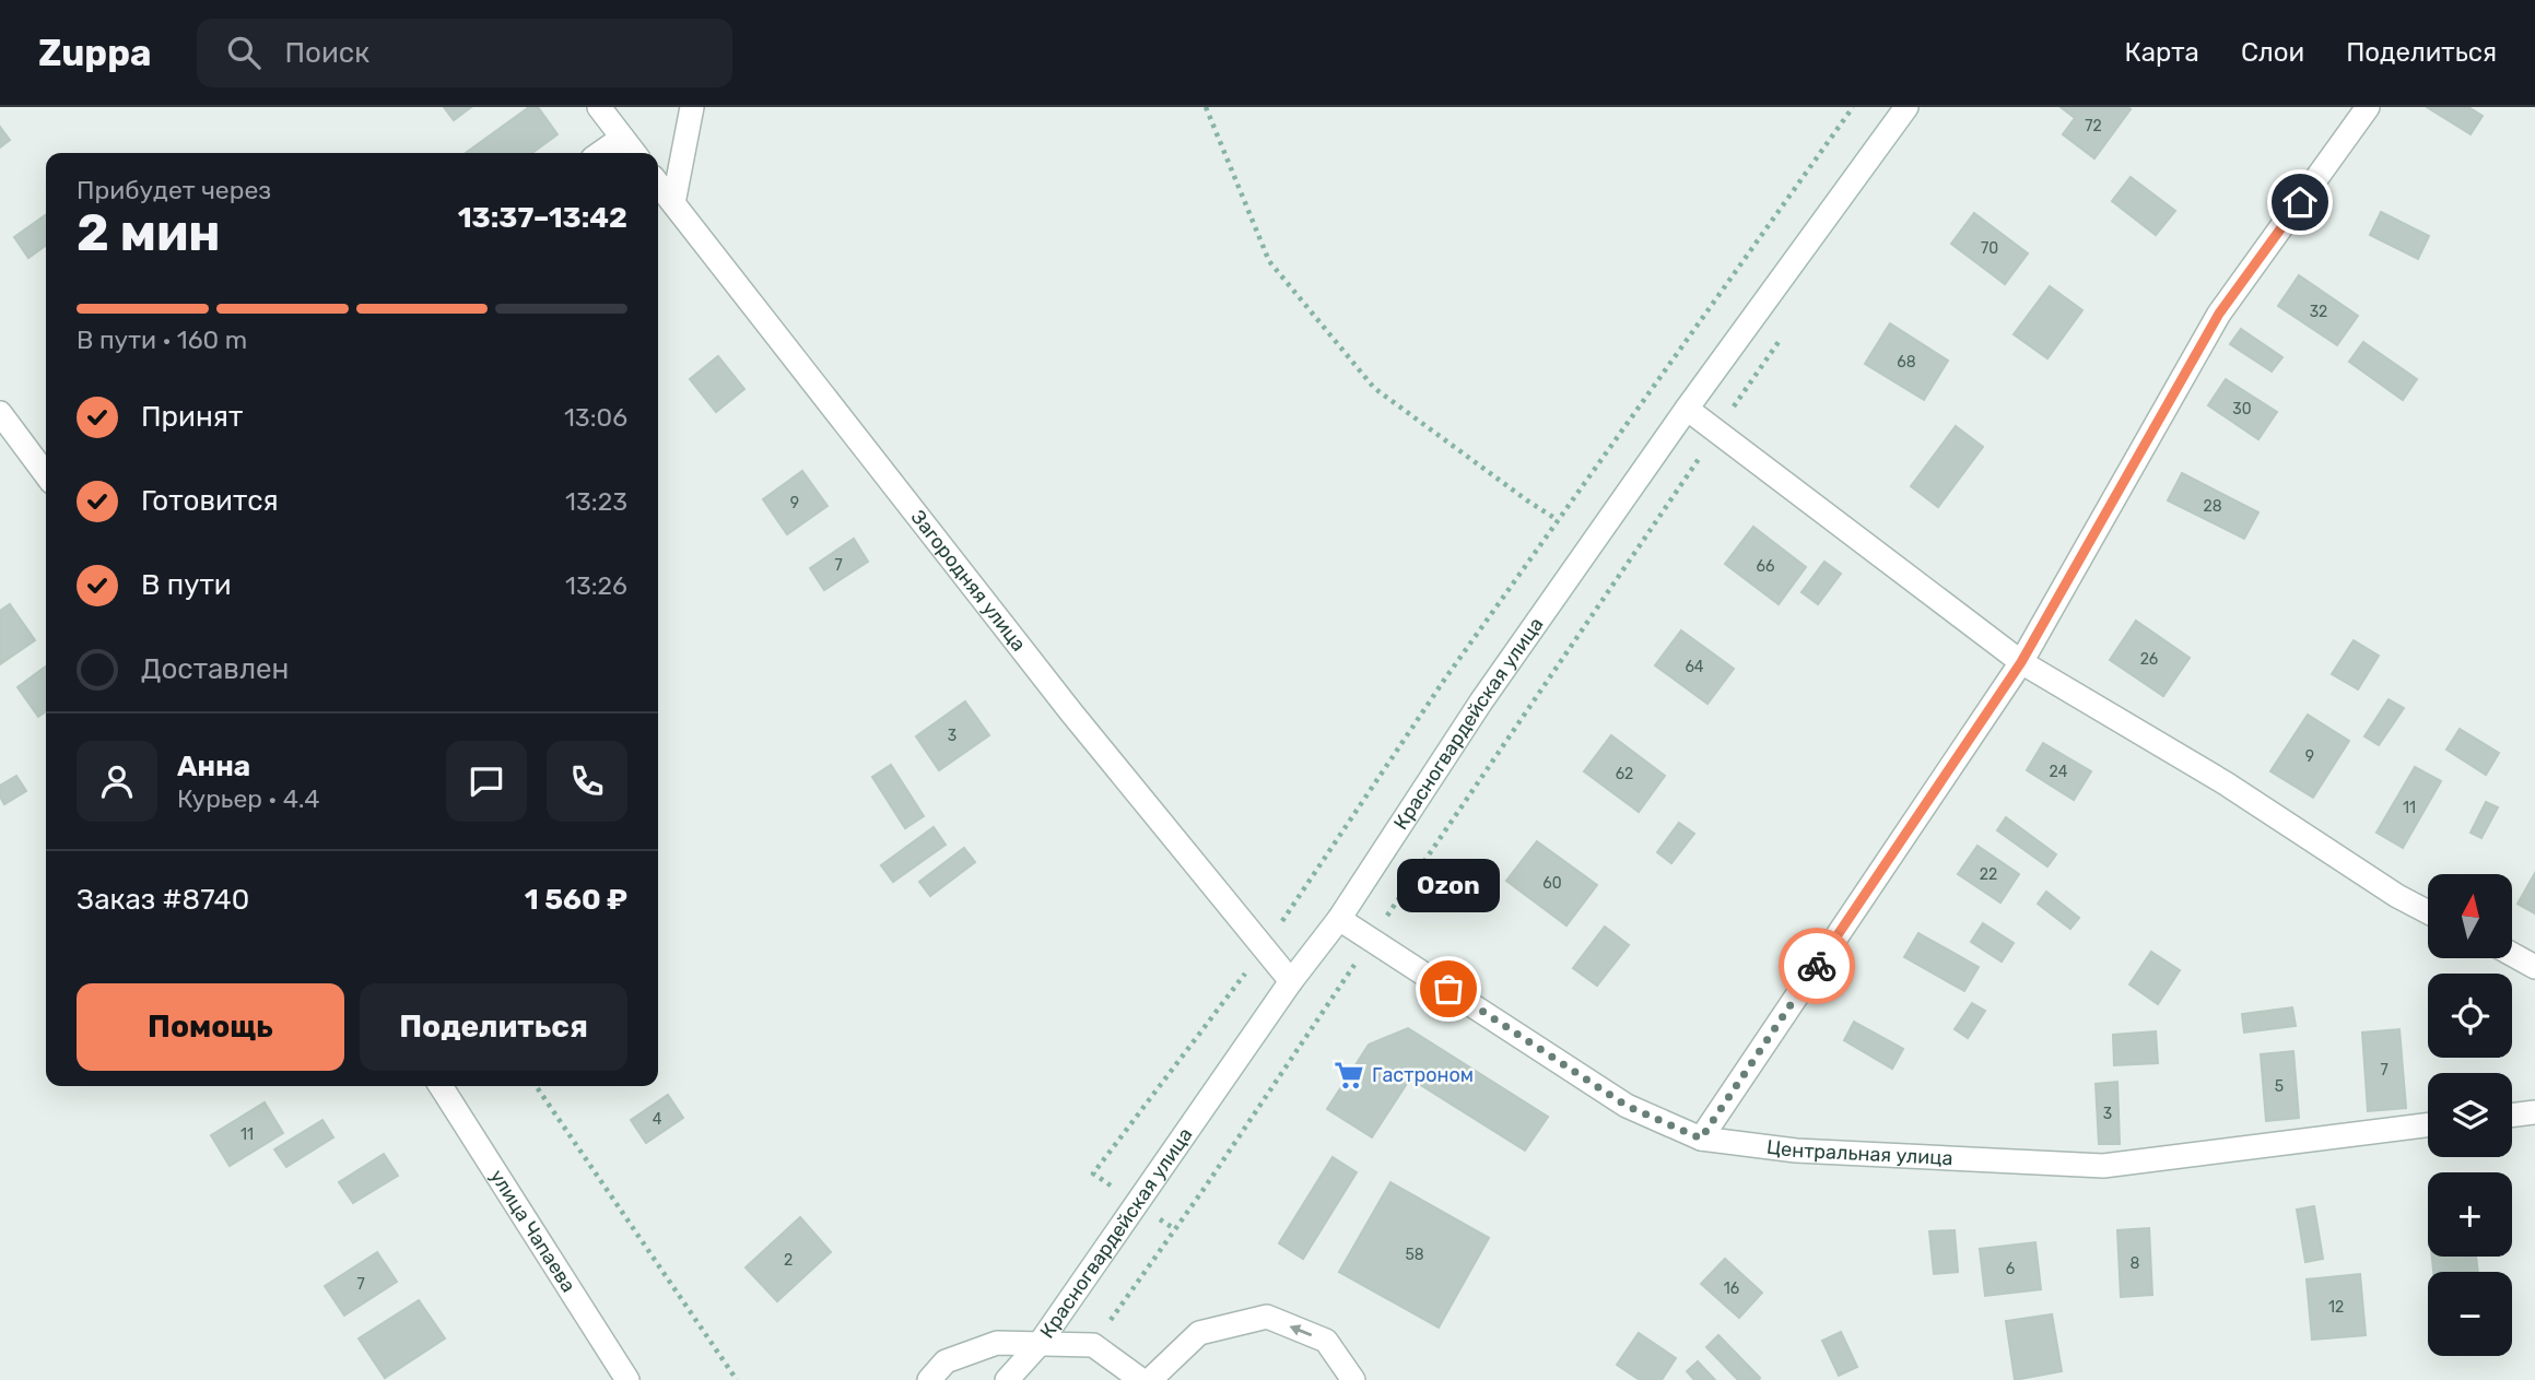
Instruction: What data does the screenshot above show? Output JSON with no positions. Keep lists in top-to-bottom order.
{
  "streets": {
    "street": [
      "Загородняя улица",
      "Красногвардейская улица",
      "Центральная улица",
      "улица Чапаева"
    ]
  },
  "crossings": [
    ["Загородняя улица", "Красногвардейская улица"],
    ["Красногвардейская улица", "Центральная улица"]
  ],
  "places": {
    "other": ["Ozon"],
    "supermarket": ["Гастроном"]
  },
  "house_numbers": [
    "72",
    "70",
    "32",
    "68",
    "30",
    "9",
    "28",
    "7",
    "66",
    "26",
    "64",
    "3",
    "9",
    "24",
    "62",
    "11",
    "22",
    "60",
    "7",
    "5",
    "3",
    "4",
    "11",
    "58",
    "2",
    "8",
    "6",
    "7",
    "16",
    "12"
  ],
  "north": "top",
  "page": {
    "header": "Zuppa",
    "search": "Поиск",
    "nav": ["Карта", "Слои", "Поделиться"],
    "heading": ["2 мин", "Прибудет через", "13:37–13:42"],
    "panel": [
      "Анна",
      "Курьер · 4.4",
      "Заказ #8740",
      "1 560 ₽"
    ],
    "bar": "В пути · 160 m",
    "list": [
      ["Принят", "13:06"],
      ["Готовится", "13:23"],
      ["В пути", "13:26"],
      "Доставлен"
    ],
    "bubble": "Ozon",
    "map_buttons": ["+", "−"],
    "buttons": ["Помощь", "Поделиться"]
  }
}
